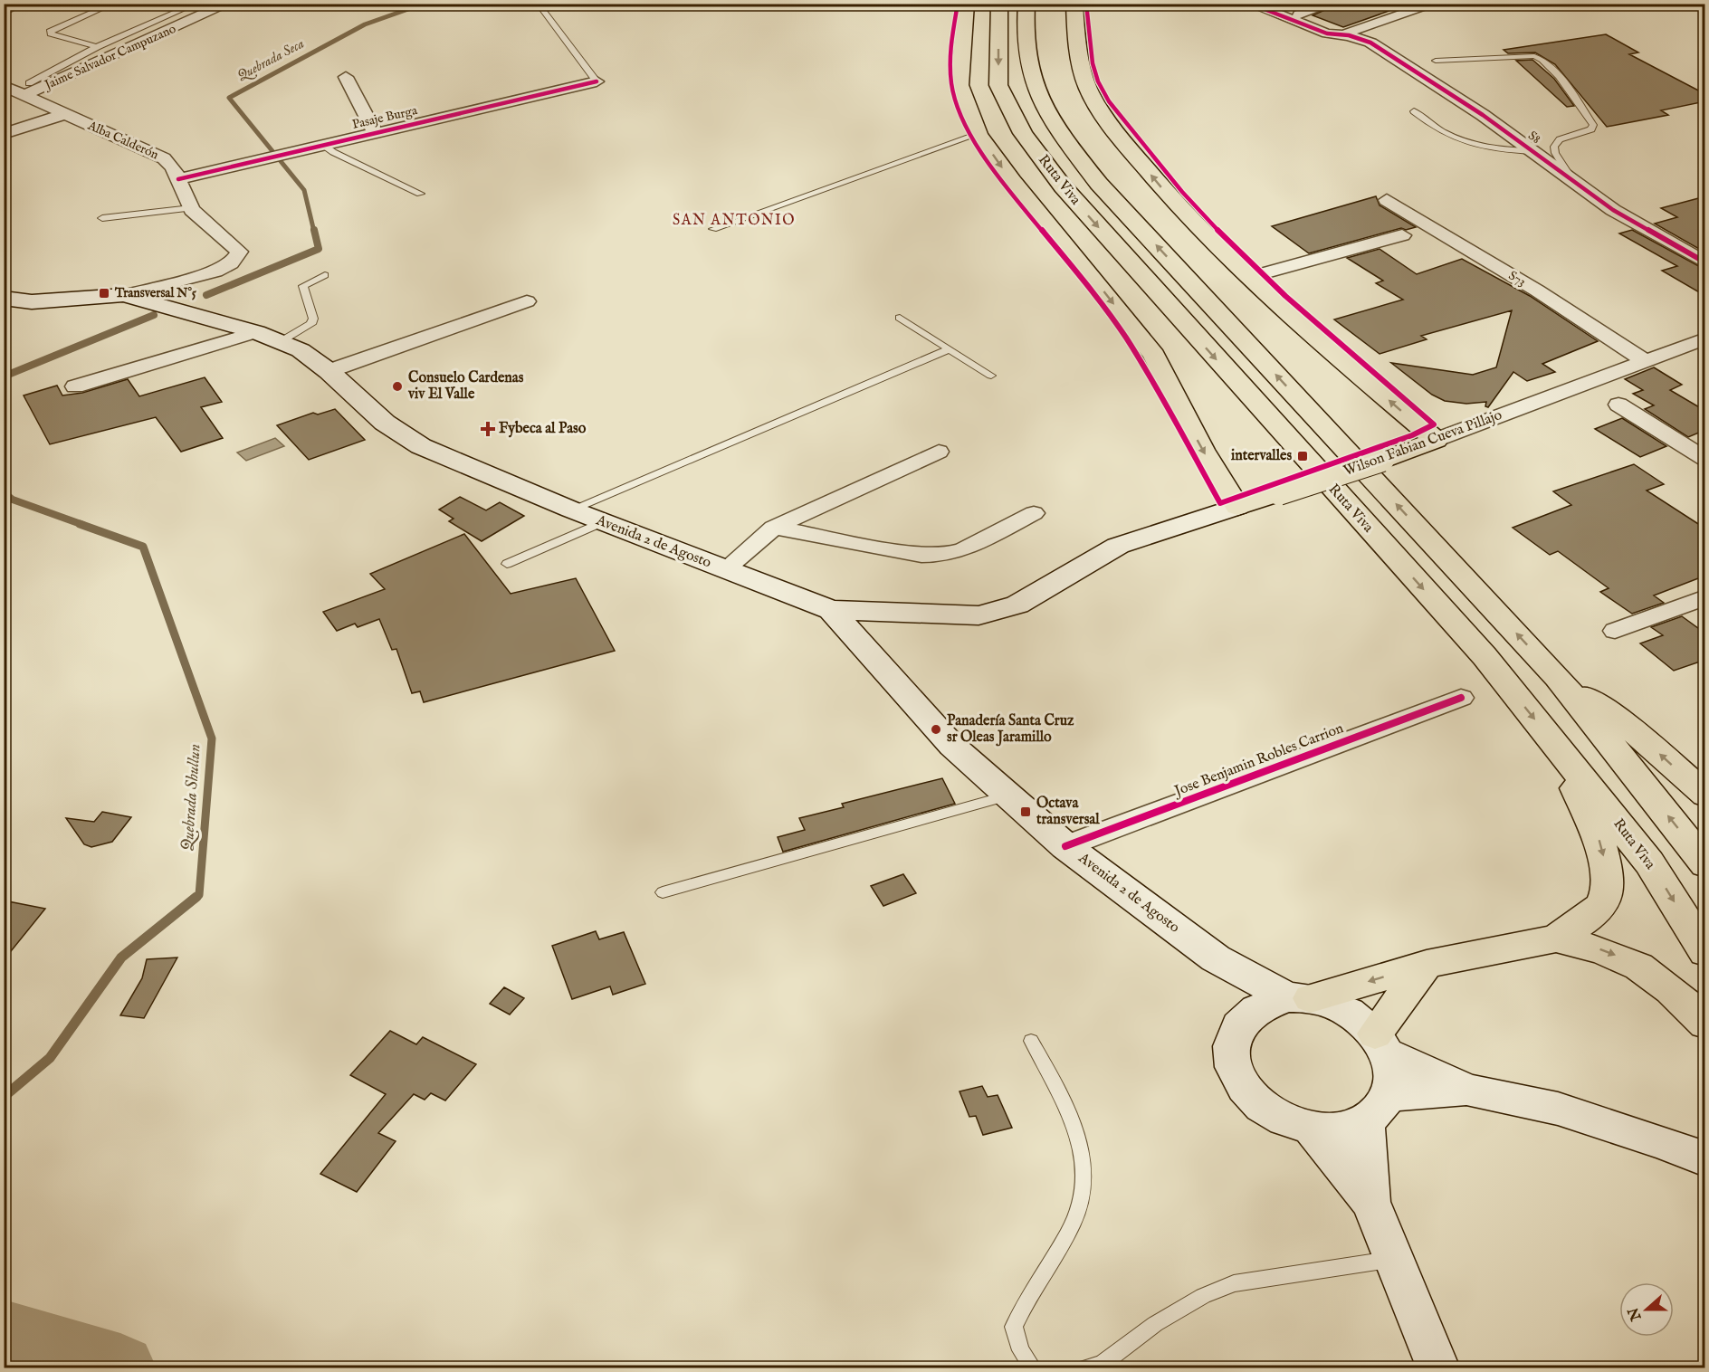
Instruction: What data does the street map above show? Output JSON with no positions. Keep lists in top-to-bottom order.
{
  "streets": {
    "main road": ["Ruta Viva", "Wilson Fabian Cueva Pillajo", "Avenida 2 de Agosto"],
    "street": [
      "Jaime Salvador Campuzano",
      "Pasaje Burga",
      "S8",
      "Alba Calderón",
      "S73",
      "Jose Benjamin Robles Carrion"
    ]
  },
  "crossings": [
    ["Jaime Salvador Campuzano", "Alba Calderón"],
    ["Pasaje Burga", "Alba Calderón"],
    ["Alba Calderón", "Avenida 2 de Agosto"],
    ["S73", "Wilson Fabian Cueva Pillajo"],
    ["Wilson Fabian Cueva Pillajo", "Avenida 2 de Agosto"],
    ["Avenida 2 de Agosto", "Jose Benjamin Robles Carrion"]
  ],
  "districts": ["SAN ANTONIO"],
  "water": ["Quebrada Seca", "Quebrada Shullun"],
  "places": {
    "transit": ["Transversal N°5", "intervalles", "Octava transversal"],
    "other": ["Consuelo Cardenas viv El Valle", "Panadería Santa Cruz sr Oleas Jaramillo"],
    "health": ["Fybeca al Paso"]
  },
  "north": "left"
}
